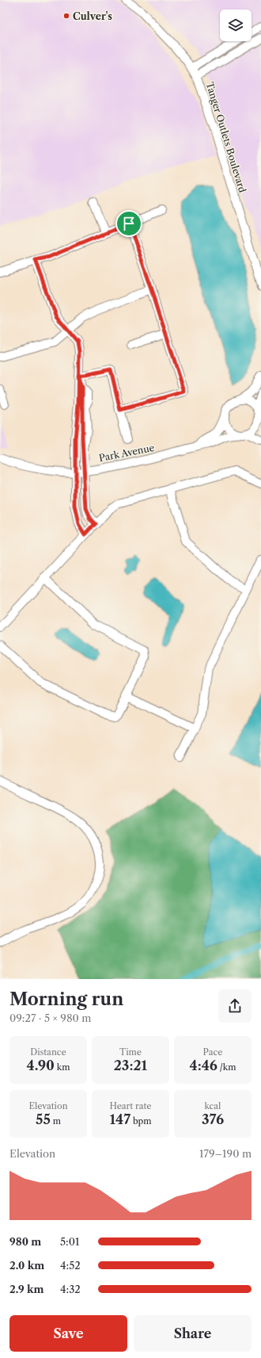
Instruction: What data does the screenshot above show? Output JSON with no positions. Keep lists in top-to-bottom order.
{
  "streets": {
    "street": ["Tanger Outlets Boulevard", "Park Avenue"]
  },
  "places": ["Culver's"],
  "page": {
    "heading": ["Morning run", "09:27 · 5 × 980 m"],
    "stats": [
      ["Distance", "4.90 km"],
      ["Time", "23:21"],
      ["Pace", "4:46 /km"],
      ["Elevation", "55 m"],
      ["Heart rate", "147 bpm"],
      ["kcal", "376"]
    ],
    "chart": ["Elevation", "179–190 m"],
    "list": [
      {
        "name": "980 m",
        "note": "5:01"
      },
      {
        "name": "2.0 km",
        "note": "4:52"
      },
      {
        "name": "2.9 km",
        "note": "4:32"
      }
    ],
    "buttons": ["Save", "Share"]
  }
}
